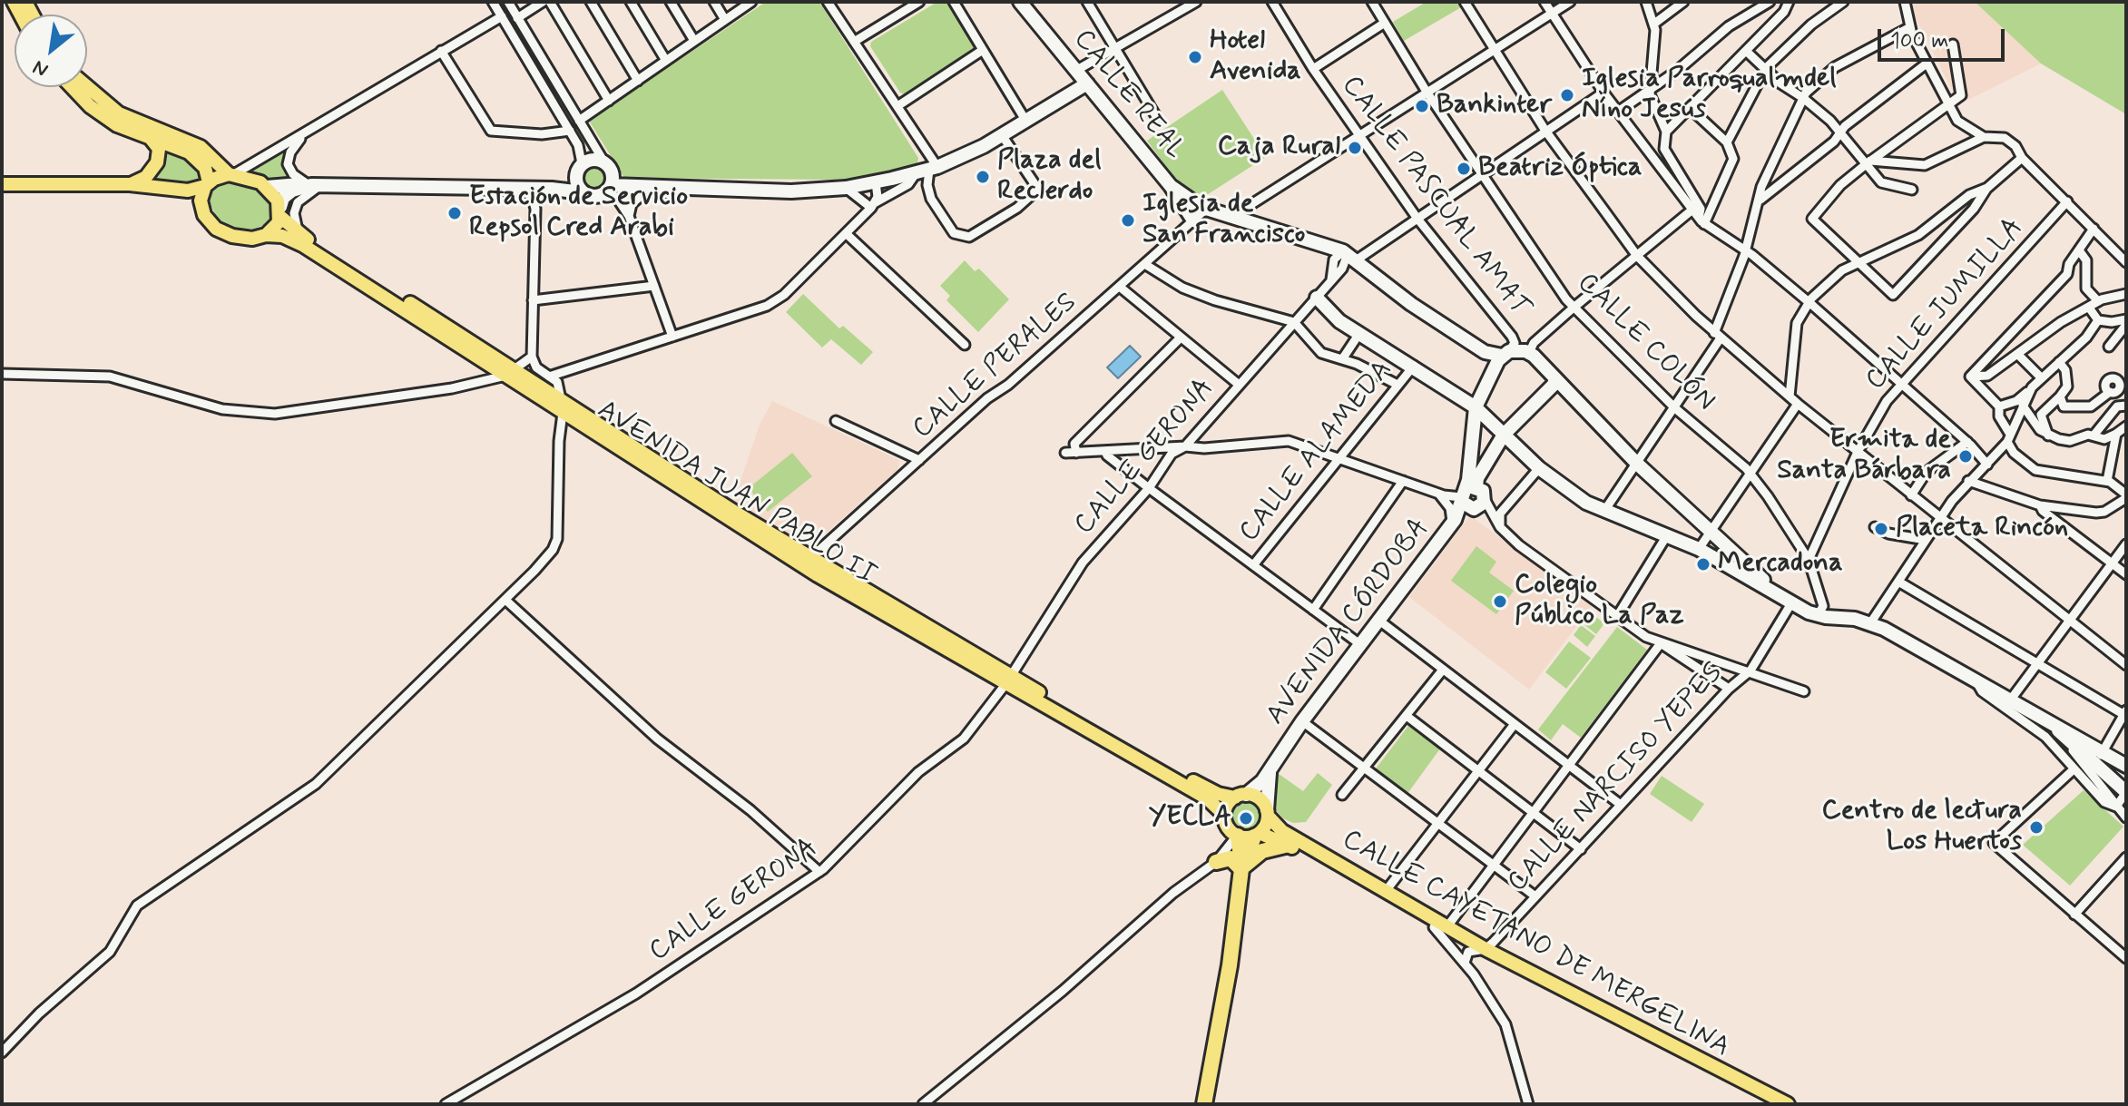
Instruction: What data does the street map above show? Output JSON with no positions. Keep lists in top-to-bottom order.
{
  "streets": {
    "main road": [
      "CALLE REAL",
      "AVENIDA JUAN PABLO II",
      "AVENIDA CÓRDOBA",
      "CALLE CAYETANO DE MERGELINA"
    ],
    "street": [
      "CALLE PASCUAL AMAT",
      "CALLE JUMILLA",
      "CALLE COLÓN",
      "CALLE PERALES",
      "CALLE ALAMEDA",
      "CALLE GERONA",
      "CALLE NARCISO YEPES"
    ]
  },
  "crossings": [
    ["CALLE JUMILLA", "CALLE COLÓN"],
    ["CALLE PERALES", "AVENIDA JUAN PABLO II"],
    ["CALLE GERONA", "AVENIDA JUAN PABLO II"],
    ["AVENIDA CÓRDOBA", "CALLE CAYETANO DE MERGELINA"],
    ["CALLE NARCISO YEPES", "CALLE CAYETANO DE MERGELINA"]
  ],
  "places": [
    "Hotel Avenida",
    "Iglesia Parroqualmdel Níno Jesús",
    "Bankinter",
    "Caja Rural",
    "Beatriz Óptica",
    "Plaza del Reclerdo",
    "Estación de Servicio Repsol Cred Arabi",
    "Iglesia de San Francisco",
    "Ermita de Santa Bárbara",
    "Placeta Rincón",
    "Mercadona",
    "Colegio Público La Paz",
    "YECLA",
    "Centro de lectura Los Huertos"
  ],
  "scale_bar": "100 m",
  "north": "bottom left"
}
